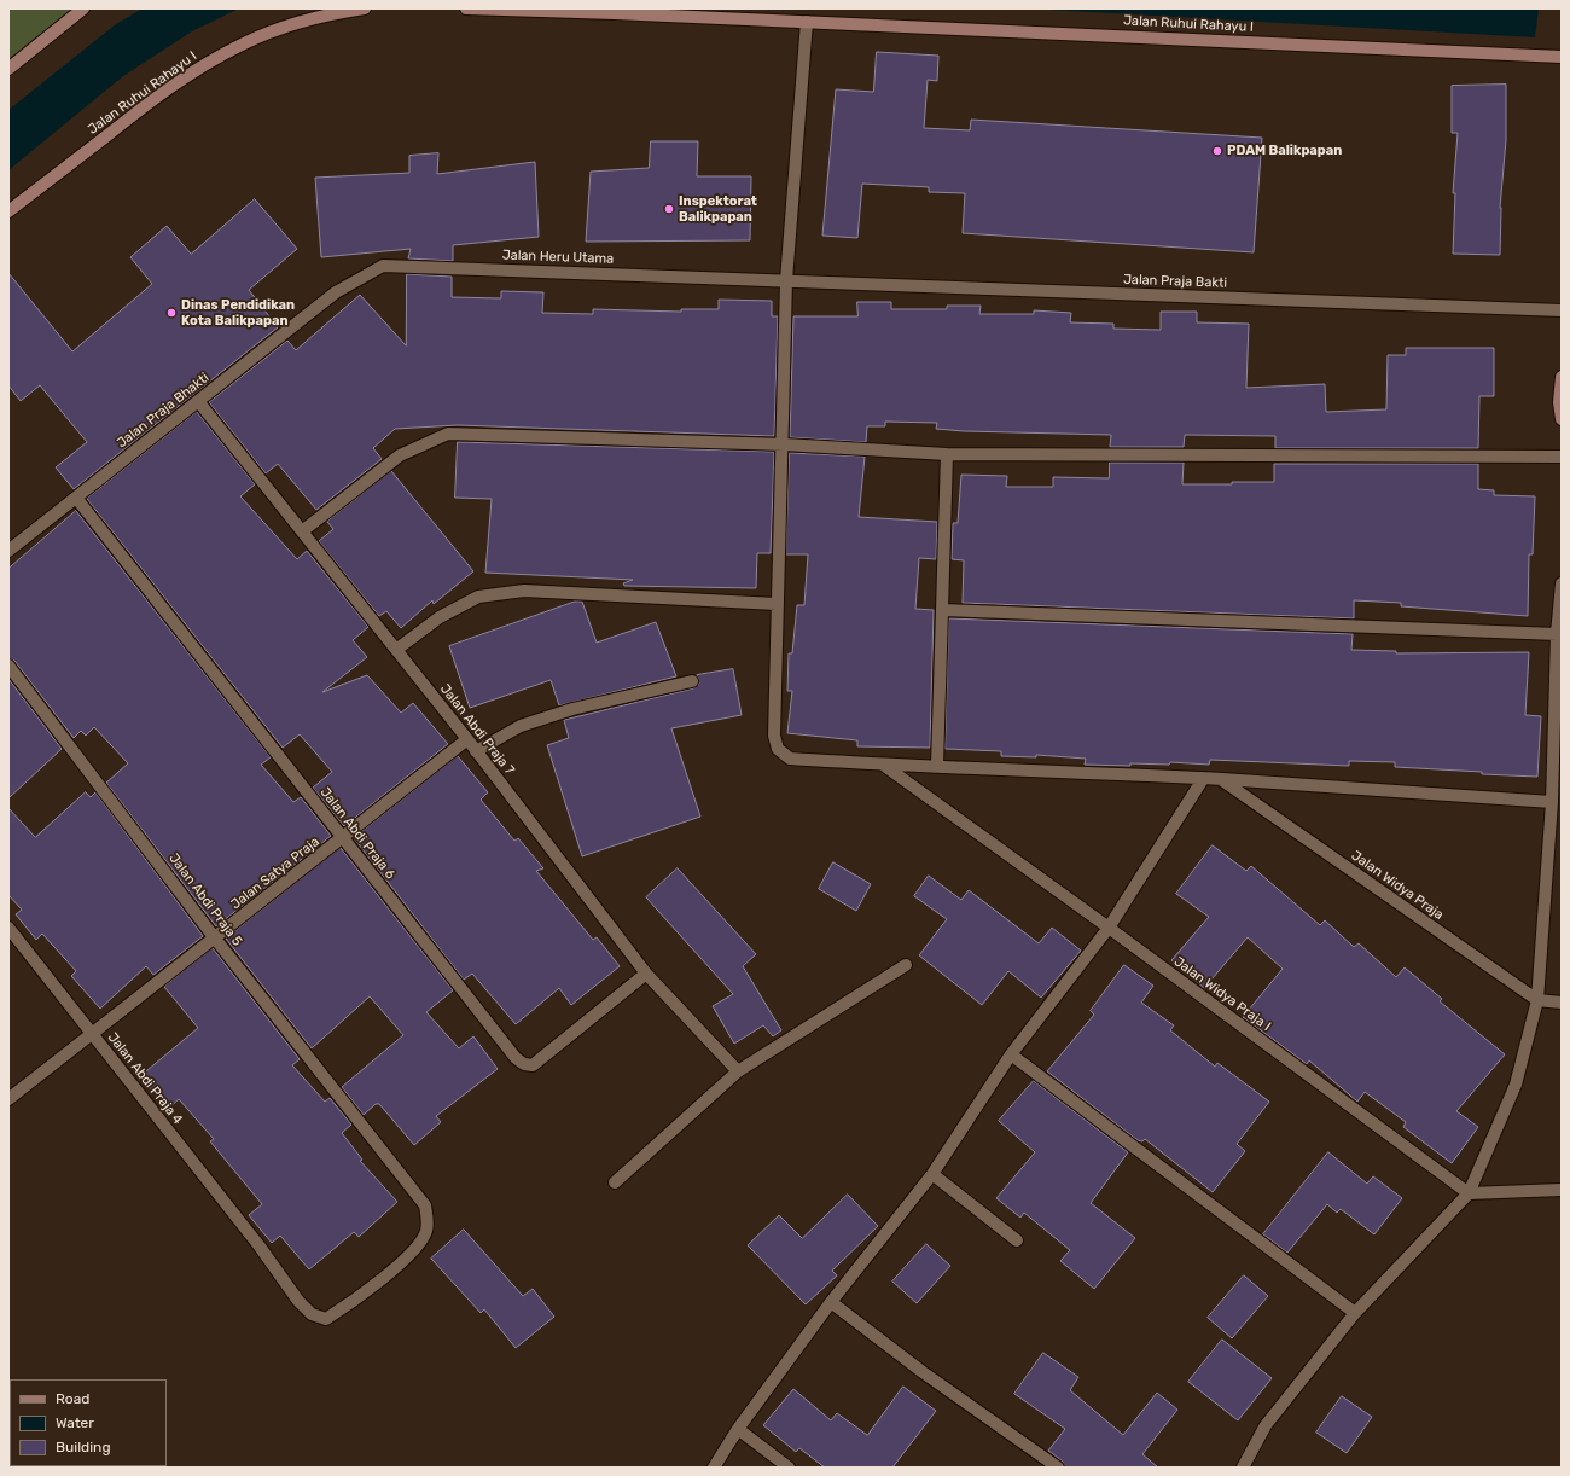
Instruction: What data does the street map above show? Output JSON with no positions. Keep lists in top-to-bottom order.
{
  "streets": {
    "street": [
      "Jalan Ruhui Rahayu I",
      "Jalan Heru Utama",
      "Jalan Praja Bakti",
      "Jalan Praja Bhakti",
      "Jalan Abdi Praja 7",
      "Jalan Abdi Praja 6",
      "Jalan Satya Praja",
      "Jalan Widya Praja",
      "Jalan Abdi Praja 5",
      "Jalan Widya Praja I",
      "Jalan Abdi Praja 4"
    ]
  },
  "crossings": [
    ["Jalan Heru Utama", "Jalan Praja Bakti"],
    ["Jalan Heru Utama", "Jalan Praja Bhakti"],
    ["Jalan Praja Bhakti", "Jalan Abdi Praja 7"],
    ["Jalan Praja Bhakti", "Jalan Abdi Praja 6"],
    ["Jalan Abdi Praja 7", "Jalan Abdi Praja 6"],
    ["Jalan Abdi Praja 7", "Jalan Satya Praja"],
    ["Jalan Abdi Praja 6", "Jalan Satya Praja"],
    ["Jalan Satya Praja", "Jalan Abdi Praja 5"],
    ["Jalan Satya Praja", "Jalan Abdi Praja 4"],
    ["Jalan Abdi Praja 5", "Jalan Abdi Praja 4"]
  ],
  "places": ["PDAM Balikpapan", "Inspektorat Balikpapan", "Dinas Pendidikan Kota Balikpapan"],
  "legend": ["Road", "Water", "Building"]
}
